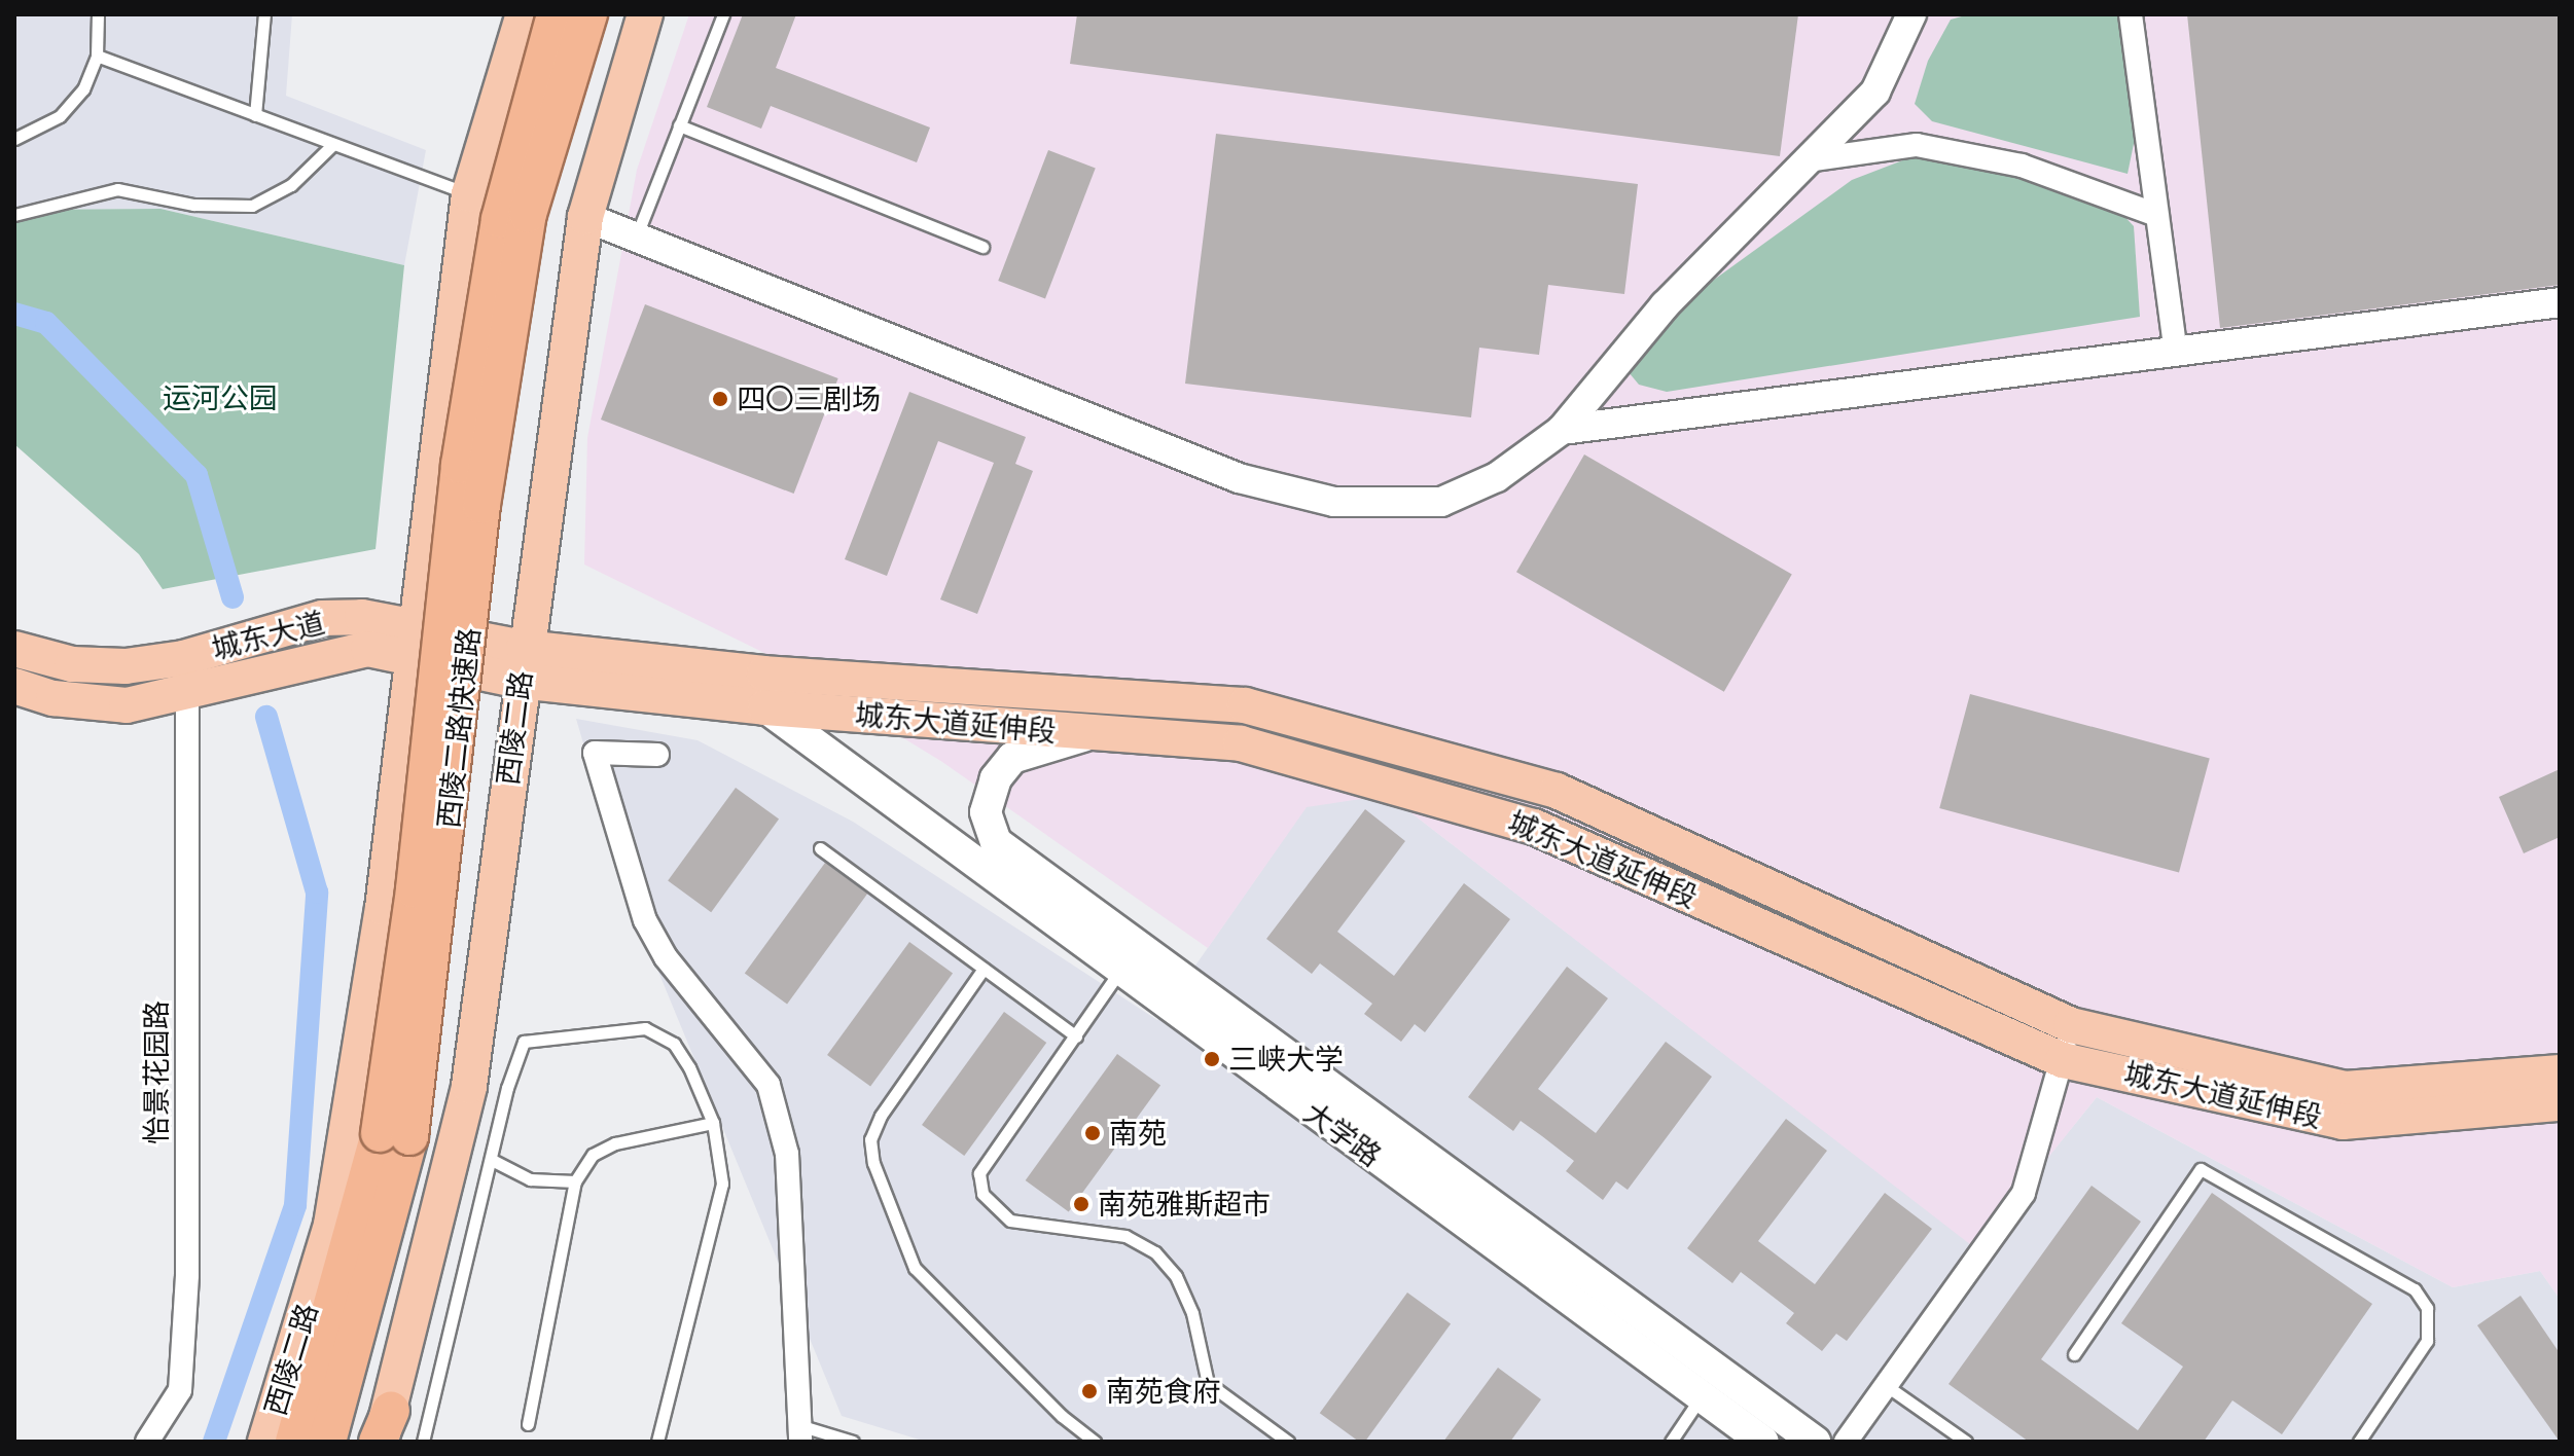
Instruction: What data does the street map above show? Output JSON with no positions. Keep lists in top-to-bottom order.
{
  "streets": {
    "highway": ["西陵二路快速路"],
    "main road": [
      "城东大道",
      "城东大道延伸段",
      "西陵二路",
      "大学路"
    ],
    "street": ["怡景花园路"]
  },
  "crossings": [
    ["城东大道", "城东大道延伸段"],
    ["城东大道", "西陵二路"],
    ["城东大道", "怡景花园路"],
    ["城东大道延伸段", "西陵二路"],
    ["城东大道延伸段", "大学路"]
  ],
  "parks": ["运河公园"],
  "places": [
    "四〇三剧场",
    "三峡大学",
    "南苑",
    "南苑雅斯超市",
    "南苑食府"
  ]
}
